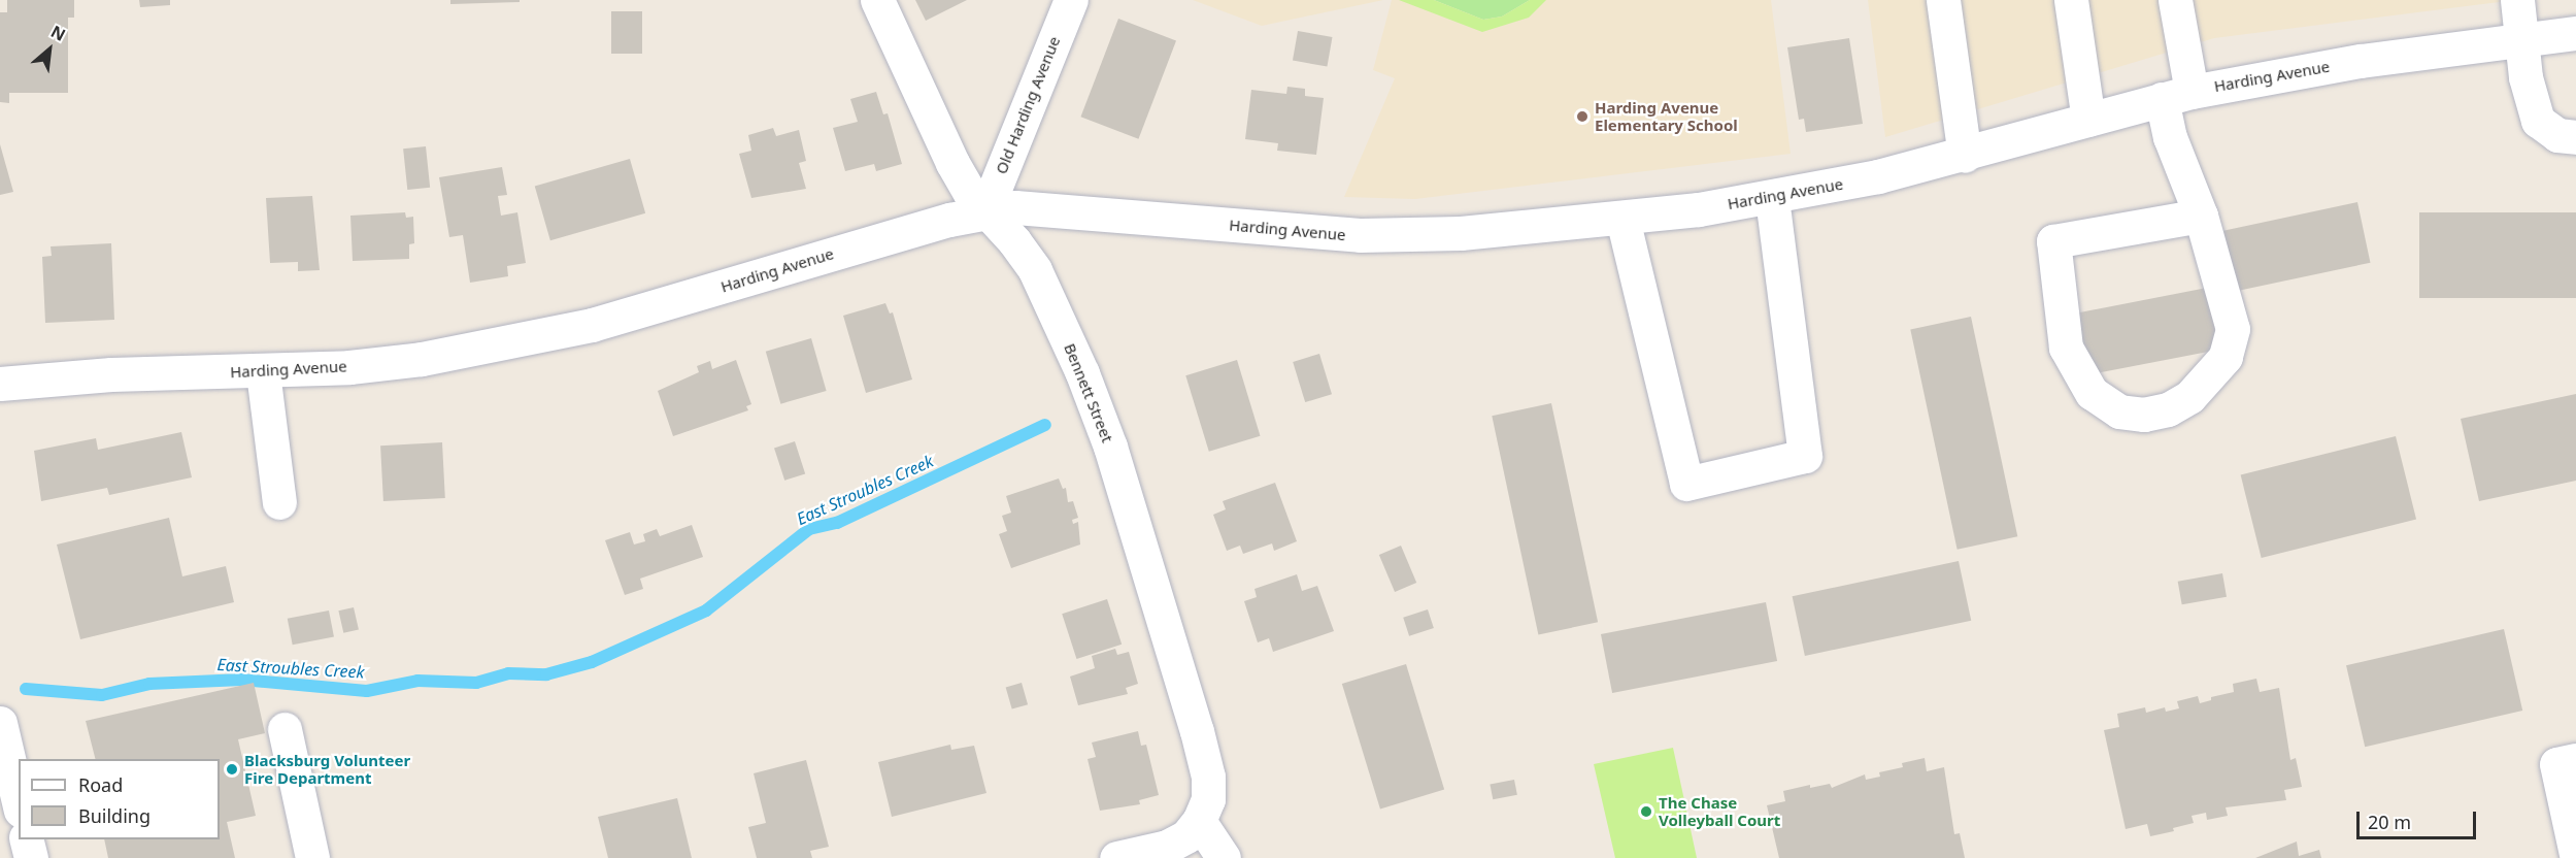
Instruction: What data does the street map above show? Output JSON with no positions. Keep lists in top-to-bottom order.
{
  "streets": {
    "street": ["Harding Avenue", "Old Harding Avenue", "Bennett Street"]
  },
  "crossings": [
    ["Harding Avenue", "Old Harding Avenue"],
    ["Harding Avenue", "Bennett Street"],
    ["Old Harding Avenue", "Bennett Street"]
  ],
  "water": ["East Stroubles Creek"],
  "places": ["Harding Avenue Elementary School", "Blacksburg Volunteer Fire Department", "The Chase Volleyball Court"],
  "legend": ["Road", "Building"],
  "scale_bar": "20 m",
  "north": "top right"
}
